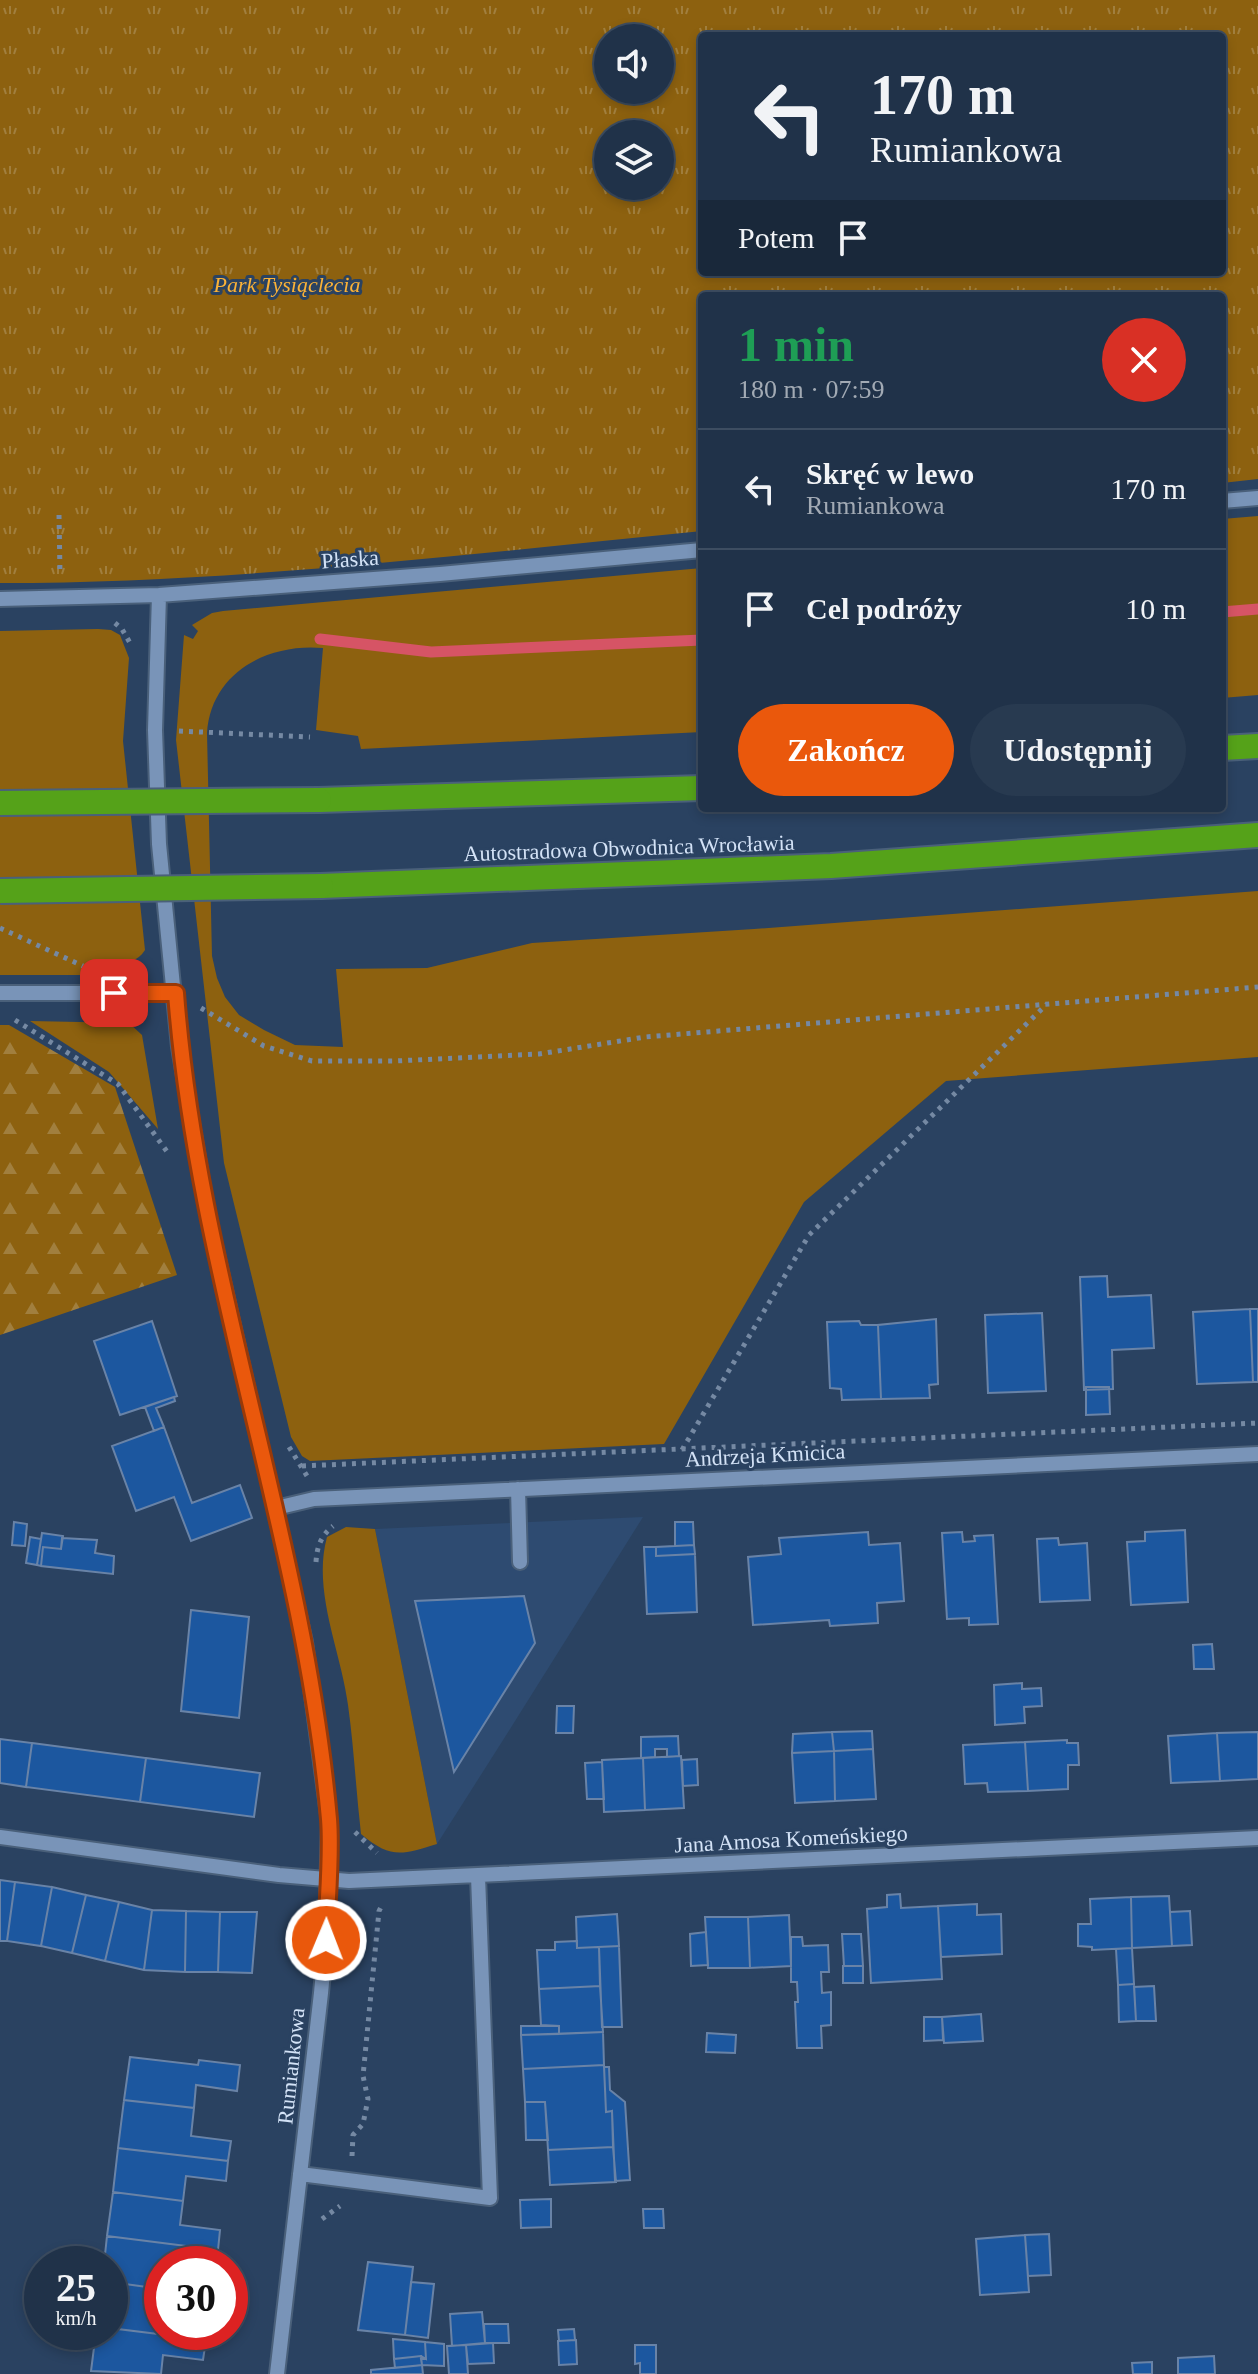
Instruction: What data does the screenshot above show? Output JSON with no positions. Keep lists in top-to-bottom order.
{
  "streets": {
    "highway": ["Autostradowa Obwodnica Wrocławia"],
    "street": [
      "Płaska",
      "Andrzeja Kmicica",
      "Jana Amosa Komeńskiego",
      "Rumiankowa"
    ]
  },
  "crossings": [
    ["Płaska", "Rumiankowa"],
    ["Andrzeja Kmicica", "Rumiankowa"],
    ["Jana Amosa Komeńskiego", "Rumiankowa"]
  ],
  "parks": ["Park Tysiąclecia"],
  "page": {
    "turn": ["170 m", "Rumiankowa"],
    "then": "Potem",
    "heading": ["1 min", "180 m · 07:59"],
    "list": [
      {
        "name": "Skręć w lewo",
        "note": "Rumiankowa",
        "value": "170 m"
      },
      {
        "name": "Cel podróży",
        "value": "10 m"
      }
    ],
    "buttons": ["Zakończ", "Udostępnij"],
    "speed": "25 km/h",
    "limit": "30"
  }
}
